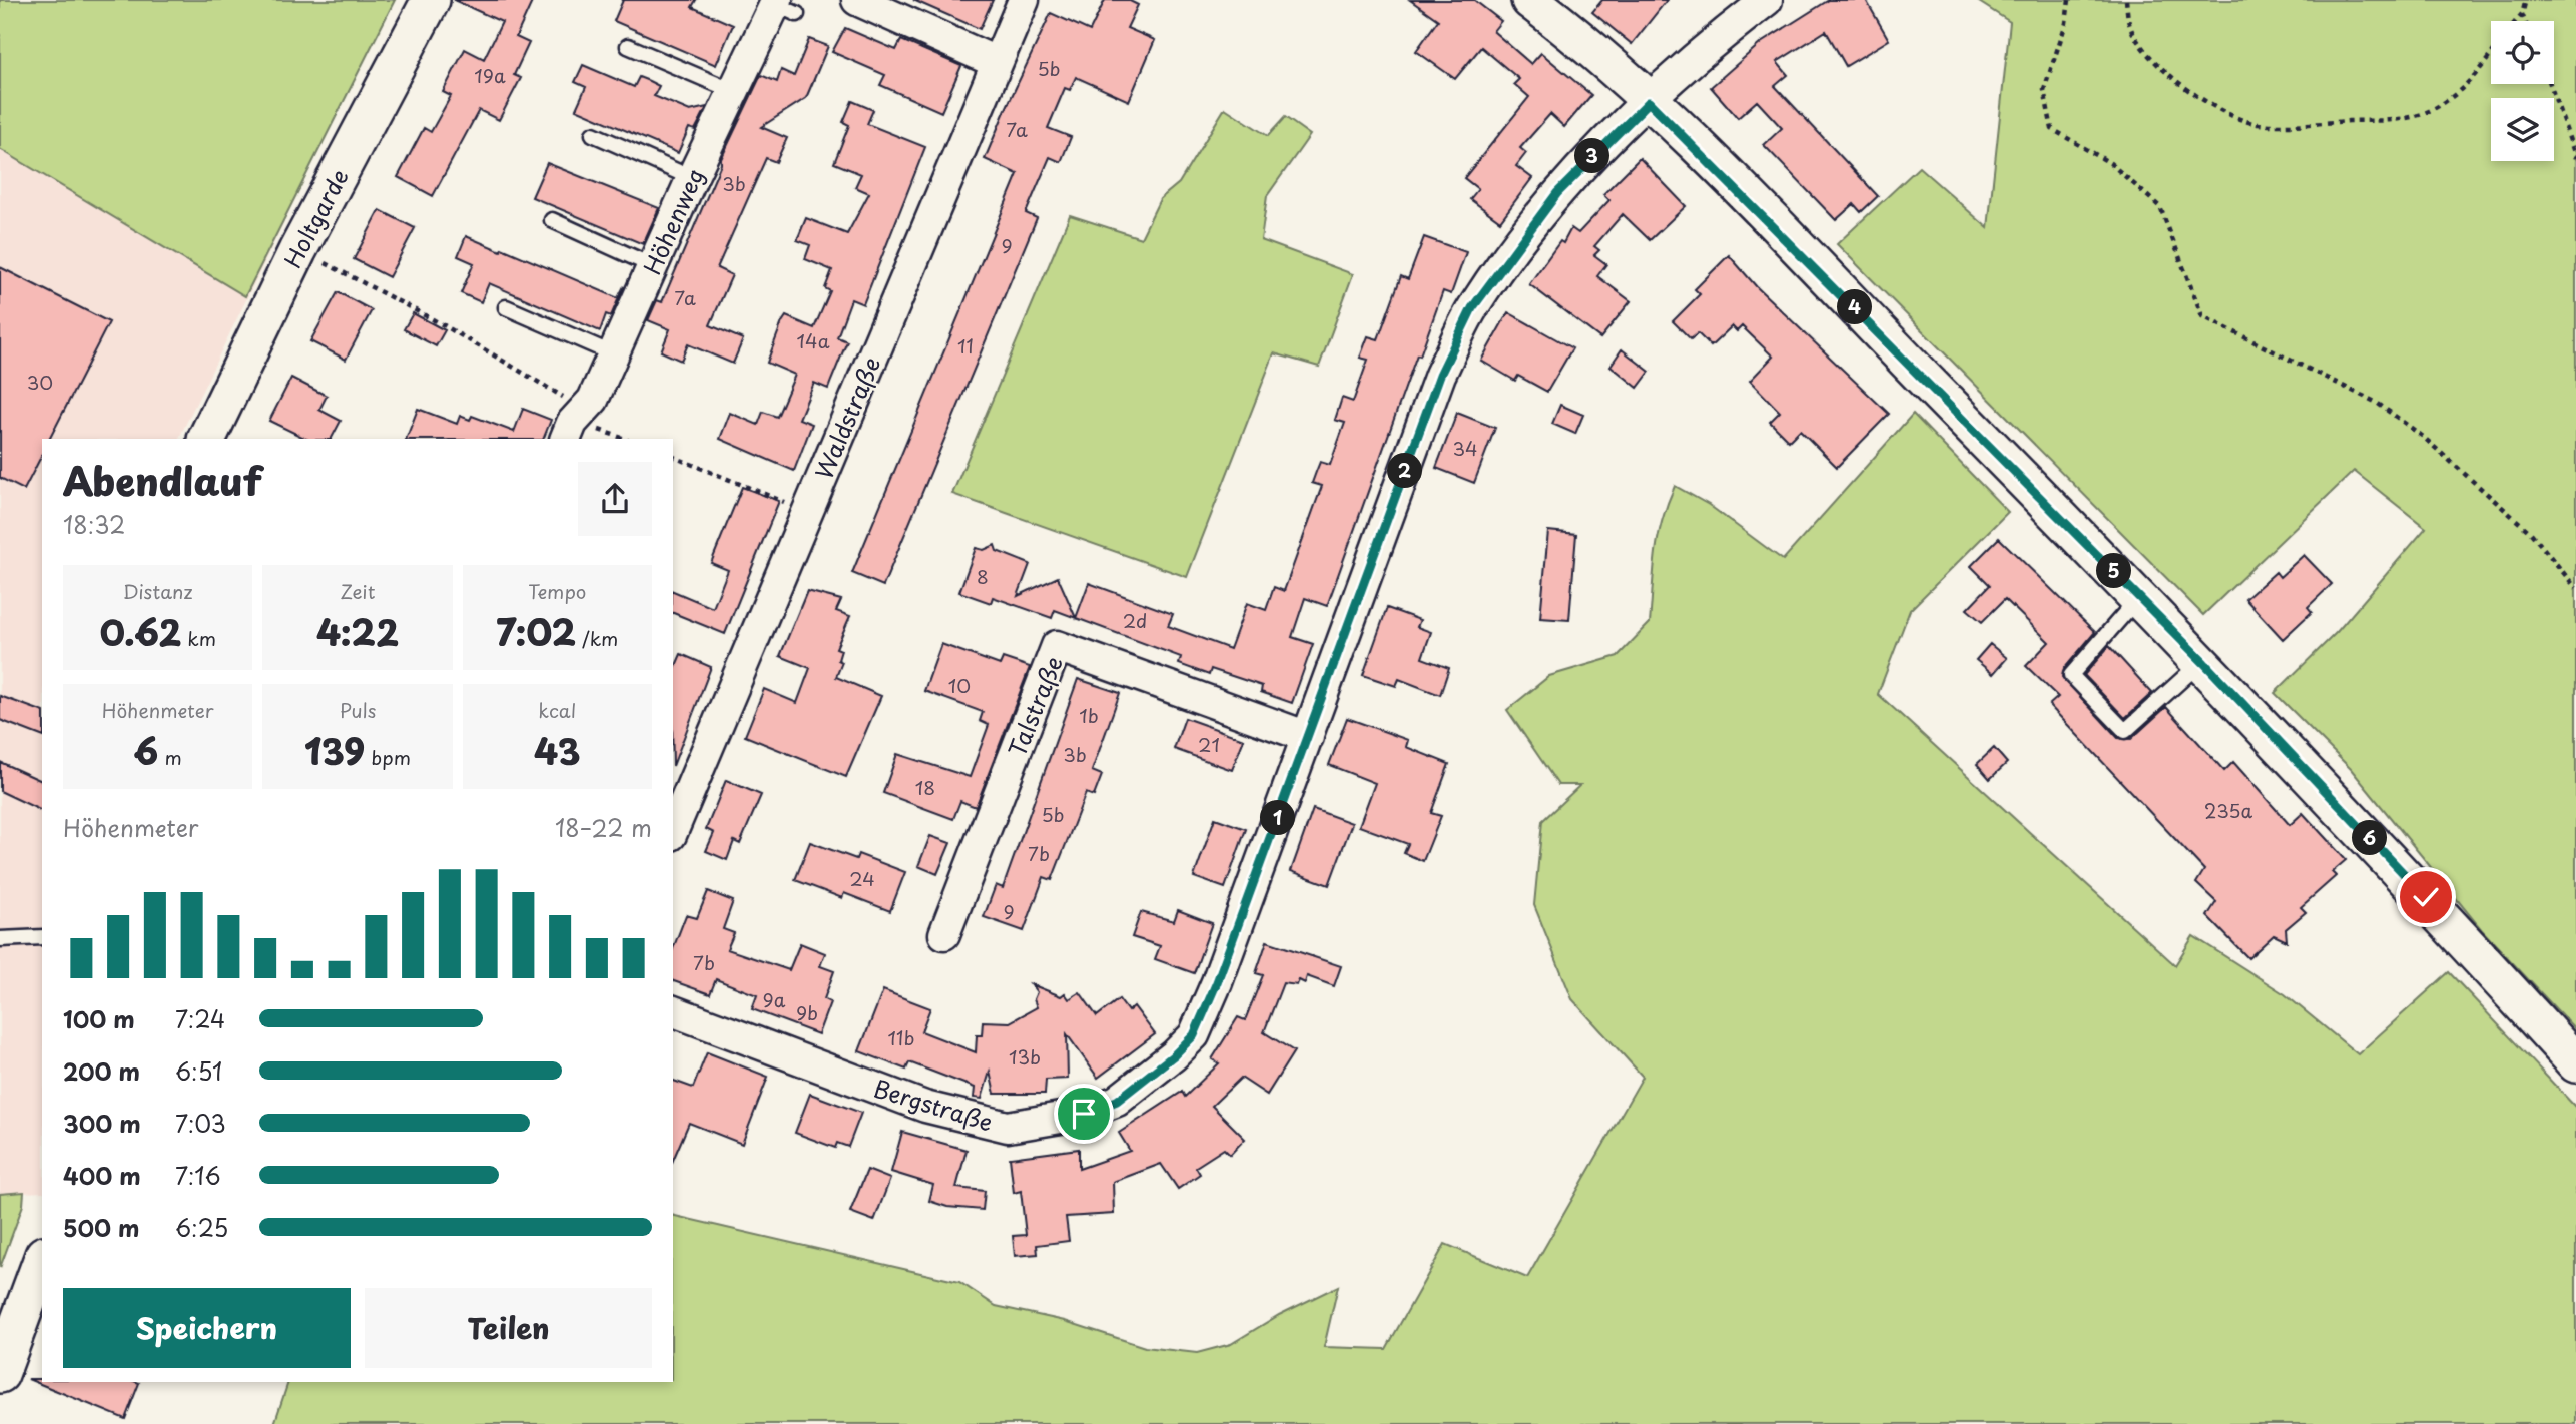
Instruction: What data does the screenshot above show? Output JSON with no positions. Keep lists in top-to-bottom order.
{
  "streets": {
    "street": [
      "Holtgarde",
      "Höhenweg",
      "Waldstraße",
      "Talstraße",
      "Bergstraße"
    ]
  },
  "crossings": [
    ["Talstraße", "Bergstraße"]
  ],
  "house_numbers": [
    "5b",
    "19a",
    "7a",
    "3b",
    "9",
    "7a",
    "14a",
    "11",
    "30",
    "34",
    "8",
    "2d",
    "10",
    "1b",
    "21",
    "3b",
    "18",
    "235a",
    "5b",
    "7b",
    "24",
    "9",
    "7b",
    "9a",
    "9b",
    "11b",
    "13b"
  ],
  "page": {
    "pins": [
      "3",
      "4",
      "2",
      "5",
      "1",
      "6"
    ],
    "heading": ["Abendlauf", "18:32"],
    "stats": [
      ["Distanz", "0.62 km"],
      ["Zeit", "4:22"],
      ["Tempo", "7:02 /km"],
      ["Höhenmeter", "6 m"],
      ["Puls", "139 bpm"],
      ["kcal", "43"]
    ],
    "chart": ["Höhenmeter", "18–22 m"],
    "list": [
      {
        "name": "100 m",
        "note": "7:24"
      },
      {
        "name": "200 m",
        "note": "6:51"
      },
      {
        "name": "300 m",
        "note": "7:03"
      },
      {
        "name": "400 m",
        "note": "7:16"
      },
      {
        "name": "500 m",
        "note": "6:25"
      }
    ],
    "buttons": ["Speichern", "Teilen"]
  }
}
